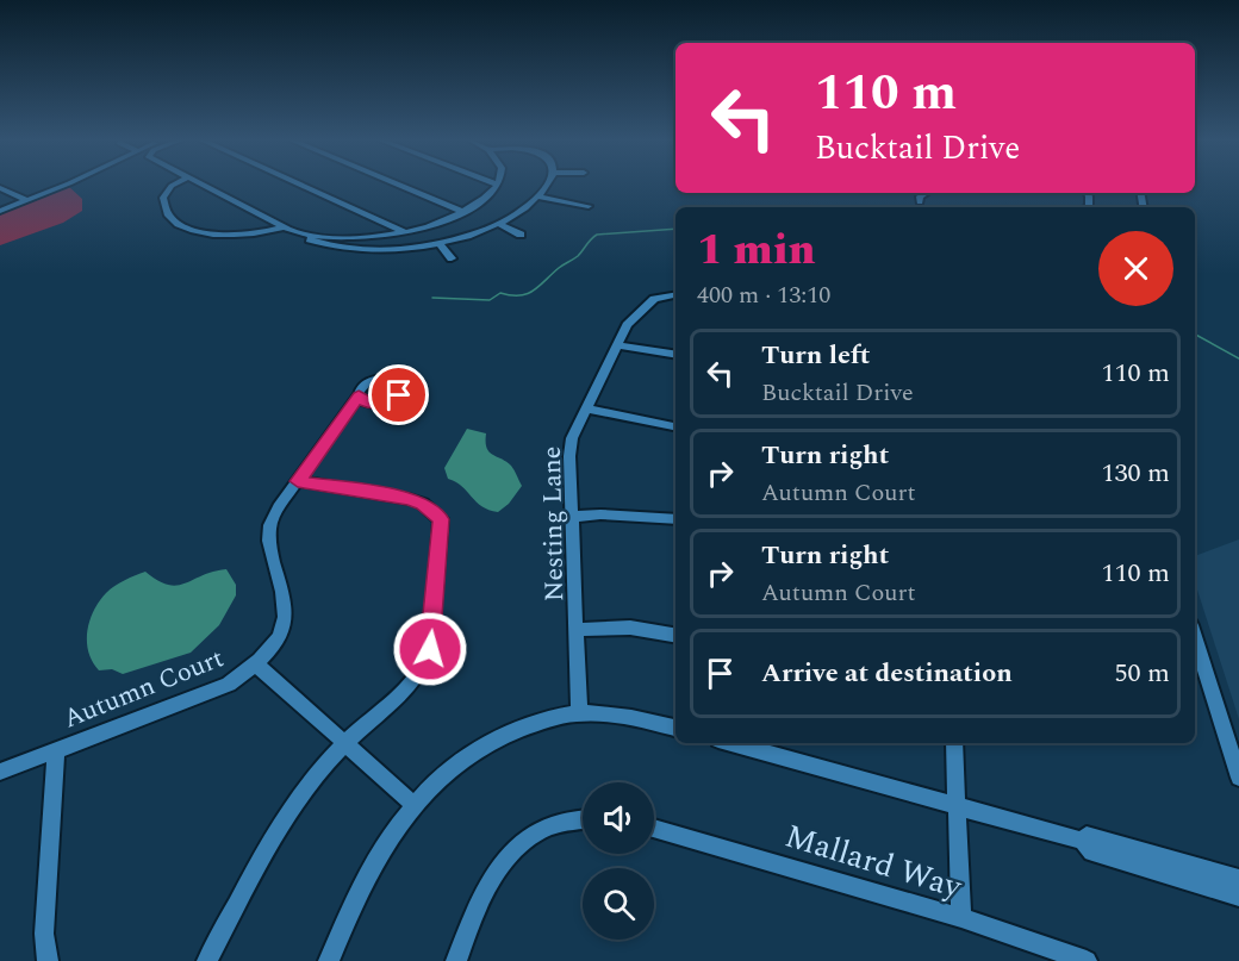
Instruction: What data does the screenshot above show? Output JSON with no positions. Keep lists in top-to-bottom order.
{
  "streets": {
    "street": ["Nesting Lane", "Autumn Court", "Mallard Way"]
  },
  "page": {
    "turn": ["110 m", "Bucktail Drive"],
    "heading": ["1 min", "400 m · 13:10"],
    "list": [
      {
        "name": "Turn left",
        "note": "Bucktail Drive",
        "value": "110 m"
      },
      {
        "name": "Turn right",
        "note": "Autumn Court",
        "value": "130 m"
      },
      {
        "name": "Turn right",
        "note": "Autumn Court",
        "value": "110 m"
      },
      {
        "name": "Arrive at destination",
        "value": "50 m"
      }
    ]
  }
}
